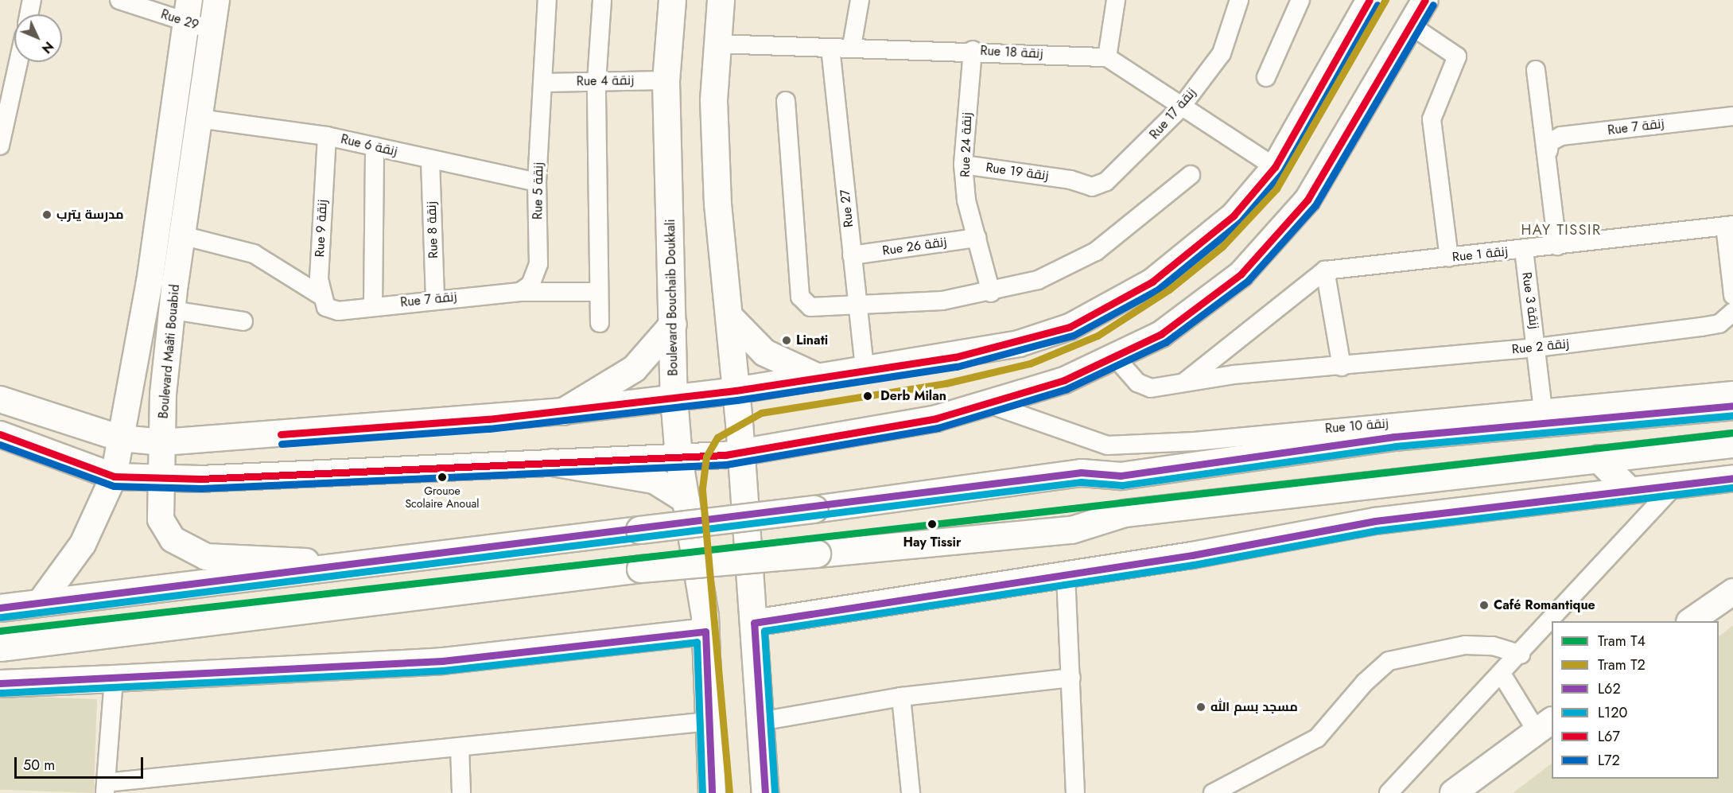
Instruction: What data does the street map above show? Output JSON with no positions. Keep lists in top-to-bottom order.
{
  "streets": {
    "main road": ["Boulevard Bouchaib Doukkali", "Boulevard Maâti Bouabid"],
    "street": [
      "Rue 29",
      "Rue 18 زنقة",
      "Rue 4 زنقة",
      "Rue 17 زنقة",
      "Rue 7 زنقة",
      "Rue 24 زنقة",
      "Rue 6 زنقة",
      "Rue 19 زنقة",
      "Rue 5 زنقة",
      "Rue 27",
      "Rue 9 زنقة",
      "Rue 8 زنقة",
      "Rue 26 زنقة",
      "Rue 1 زنقة",
      "Rue 3 زنقة",
      "Rue 2 زنقة",
      "Rue 10 زنقة"
    ]
  },
  "crossings": [
    ["Rue 29", "Boulevard Maâti Bouabid"],
    ["Rue 18 زنقة", "Rue 24 زنقة"],
    ["Rue 18 زنقة", "Rue 27"],
    ["Rue 4 زنقة", "Rue 5 زنقة"],
    ["Rue 4 زنقة", "Boulevard Bouchaib Doukkali"],
    ["Rue 17 زنقة", "Rue 19 زنقة"],
    ["Rue 7 زنقة", "Rue 5 زنقة"],
    ["Rue 7 زنقة", "Rue 9 زنقة"],
    ["Rue 7 زنقة", "Rue 8 زنقة"],
    ["Rue 24 زنقة", "Rue 19 زنقة"],
    ["Rue 24 زنقة", "Rue 26 زنقة"],
    ["Rue 6 زنقة", "Rue 5 زنقة"],
    ["Rue 6 زنقة", "Rue 9 زنقة"],
    ["Rue 6 زنقة", "Rue 8 زنقة"],
    ["Rue 6 زنقة", "Boulevard Maâti Bouabid"],
    ["Rue 27", "Rue 26 زنقة"],
    ["Rue 1 زنقة", "Rue 3 زنقة"],
    ["Rue 3 زنقة", "Rue 2 زنقة"],
    ["Rue 3 زنقة", "Rue 10 زنقة"]
  ],
  "districts": ["HAY TISSIR"],
  "places": [
    "مدرسة يترب",
    "Linati",
    "Derb Milan",
    "Groupe Scolaire Anoual",
    "Hay Tissir",
    "Café Romantique",
    "مسجد بسم الله"
  ],
  "lines": [
    "tram line T2",
    "transit line L67",
    "transit line L72",
    "transit line L62",
    "transit line L120",
    "tram line T4"
  ],
  "legend": [
    "Tram T4",
    "Tram T2",
    "L62",
    "L120",
    "L67",
    "L72"
  ],
  "scale_bar": "50 m",
  "north": "bottom right"
}
